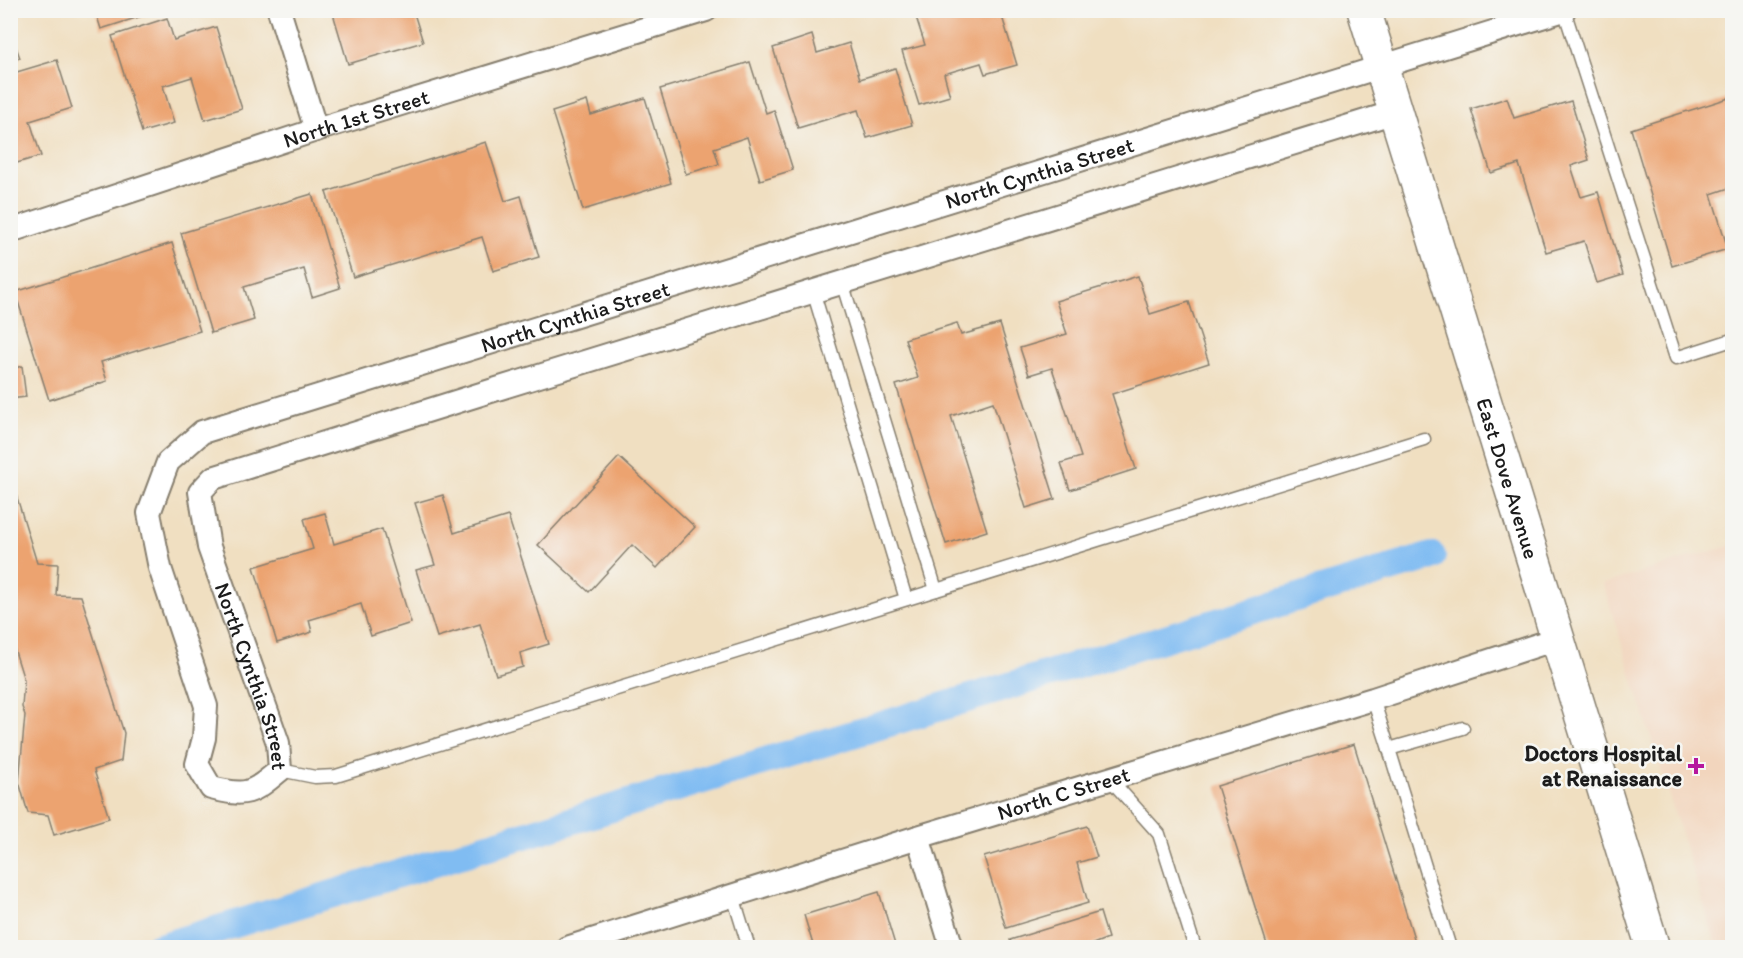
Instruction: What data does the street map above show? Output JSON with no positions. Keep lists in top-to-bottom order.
{
  "streets": {
    "main road": ["East Dove Avenue"],
    "street": ["North 1st Street", "North Cynthia Street", "North C Street"]
  },
  "crossings": [
    ["North Cynthia Street", "East Dove Avenue"],
    ["East Dove Avenue", "North C Street"]
  ],
  "places": {
    "health": ["Doctors Hospital at Renaissance"]
  }
}
